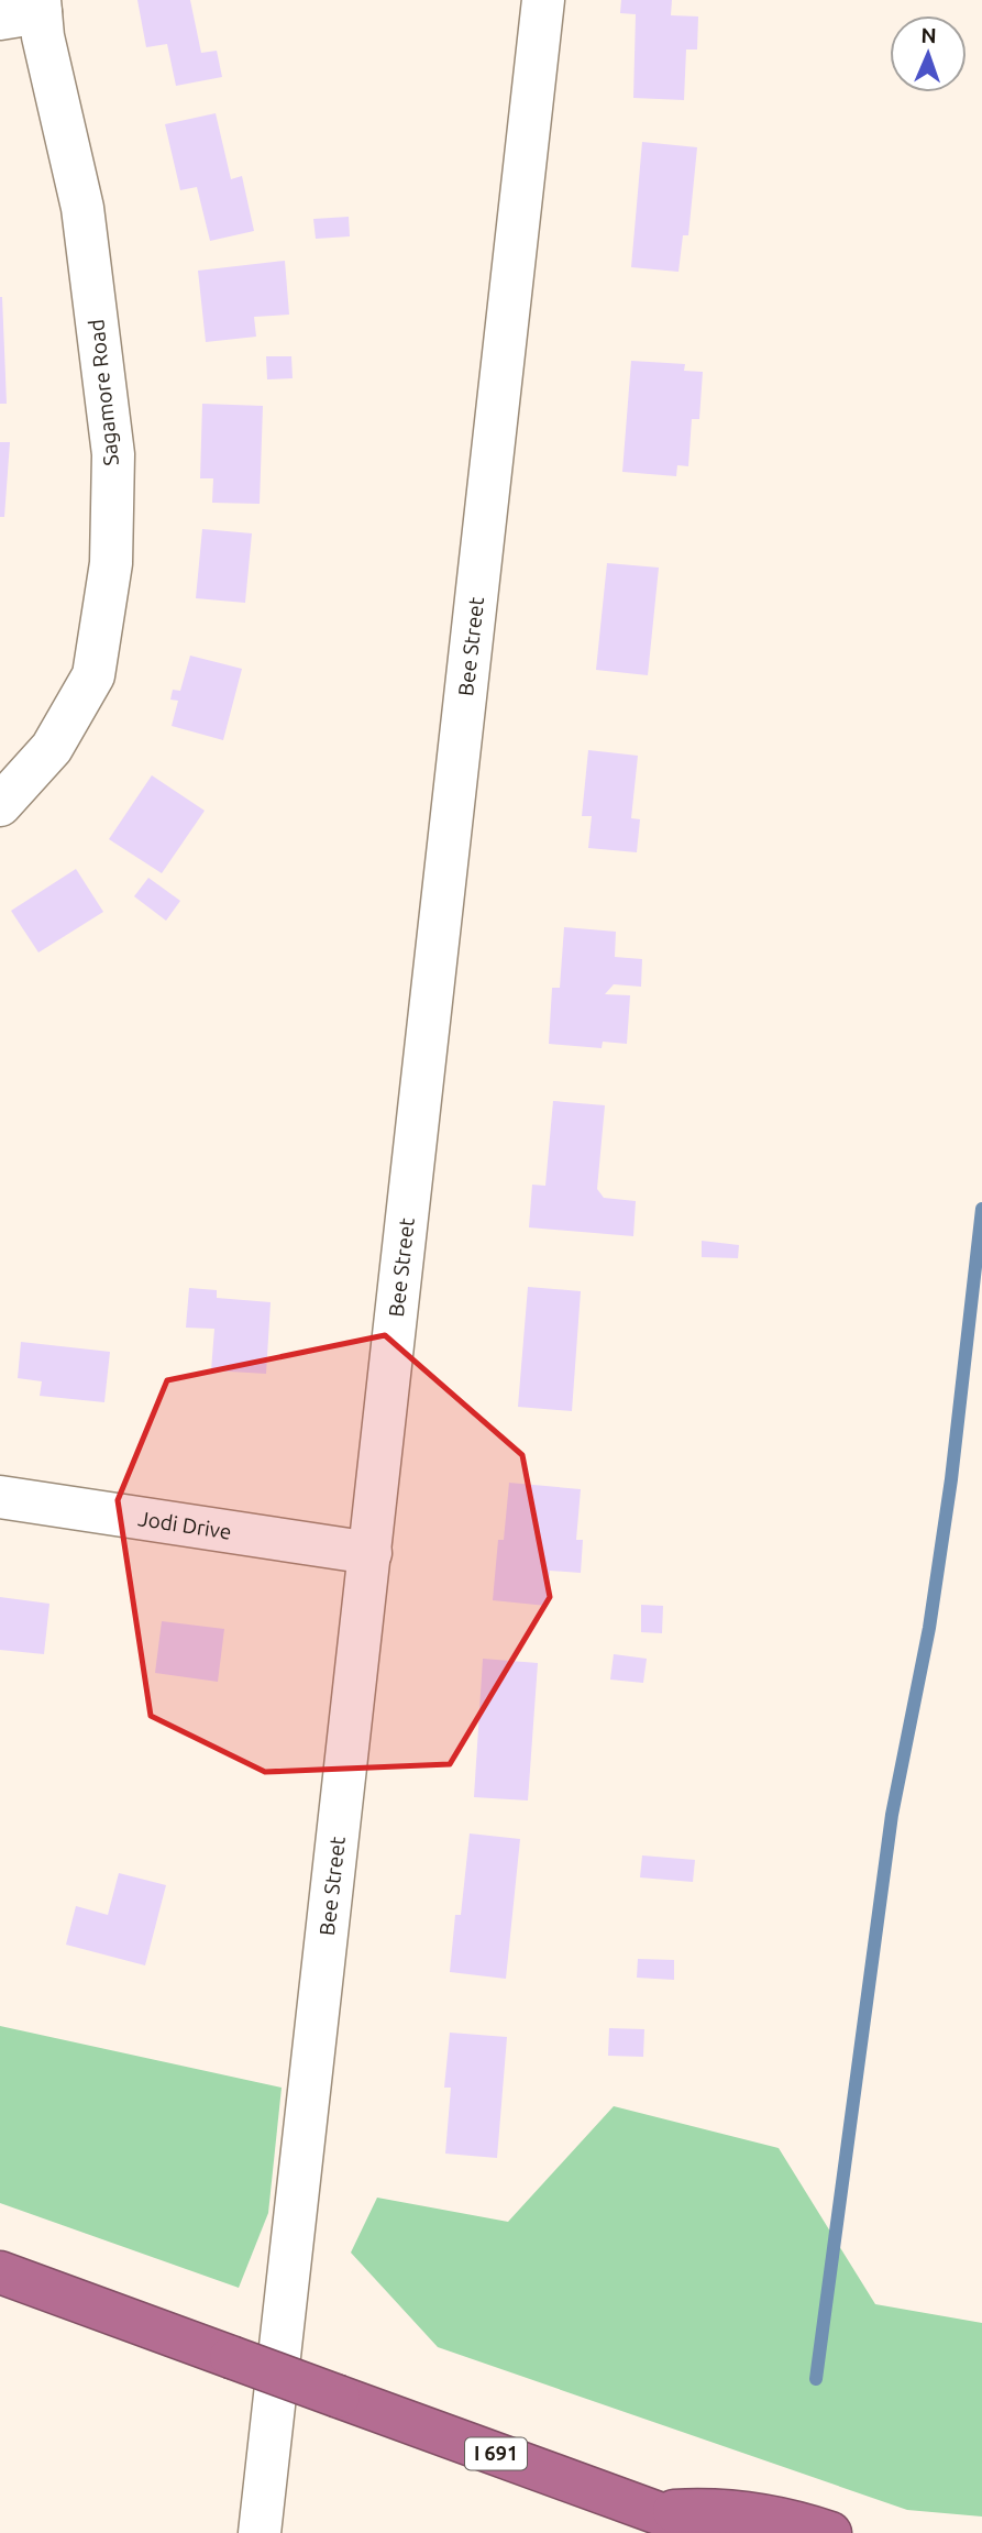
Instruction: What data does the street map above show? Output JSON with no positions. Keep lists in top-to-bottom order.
{
  "streets": {
    "highway": ["I 691"],
    "street": ["Sagamore Road", "Bee Street", "Jodi Drive"]
  },
  "crossings": [
    ["Bee Street", "Jodi Drive"]
  ],
  "north": "top"
}
